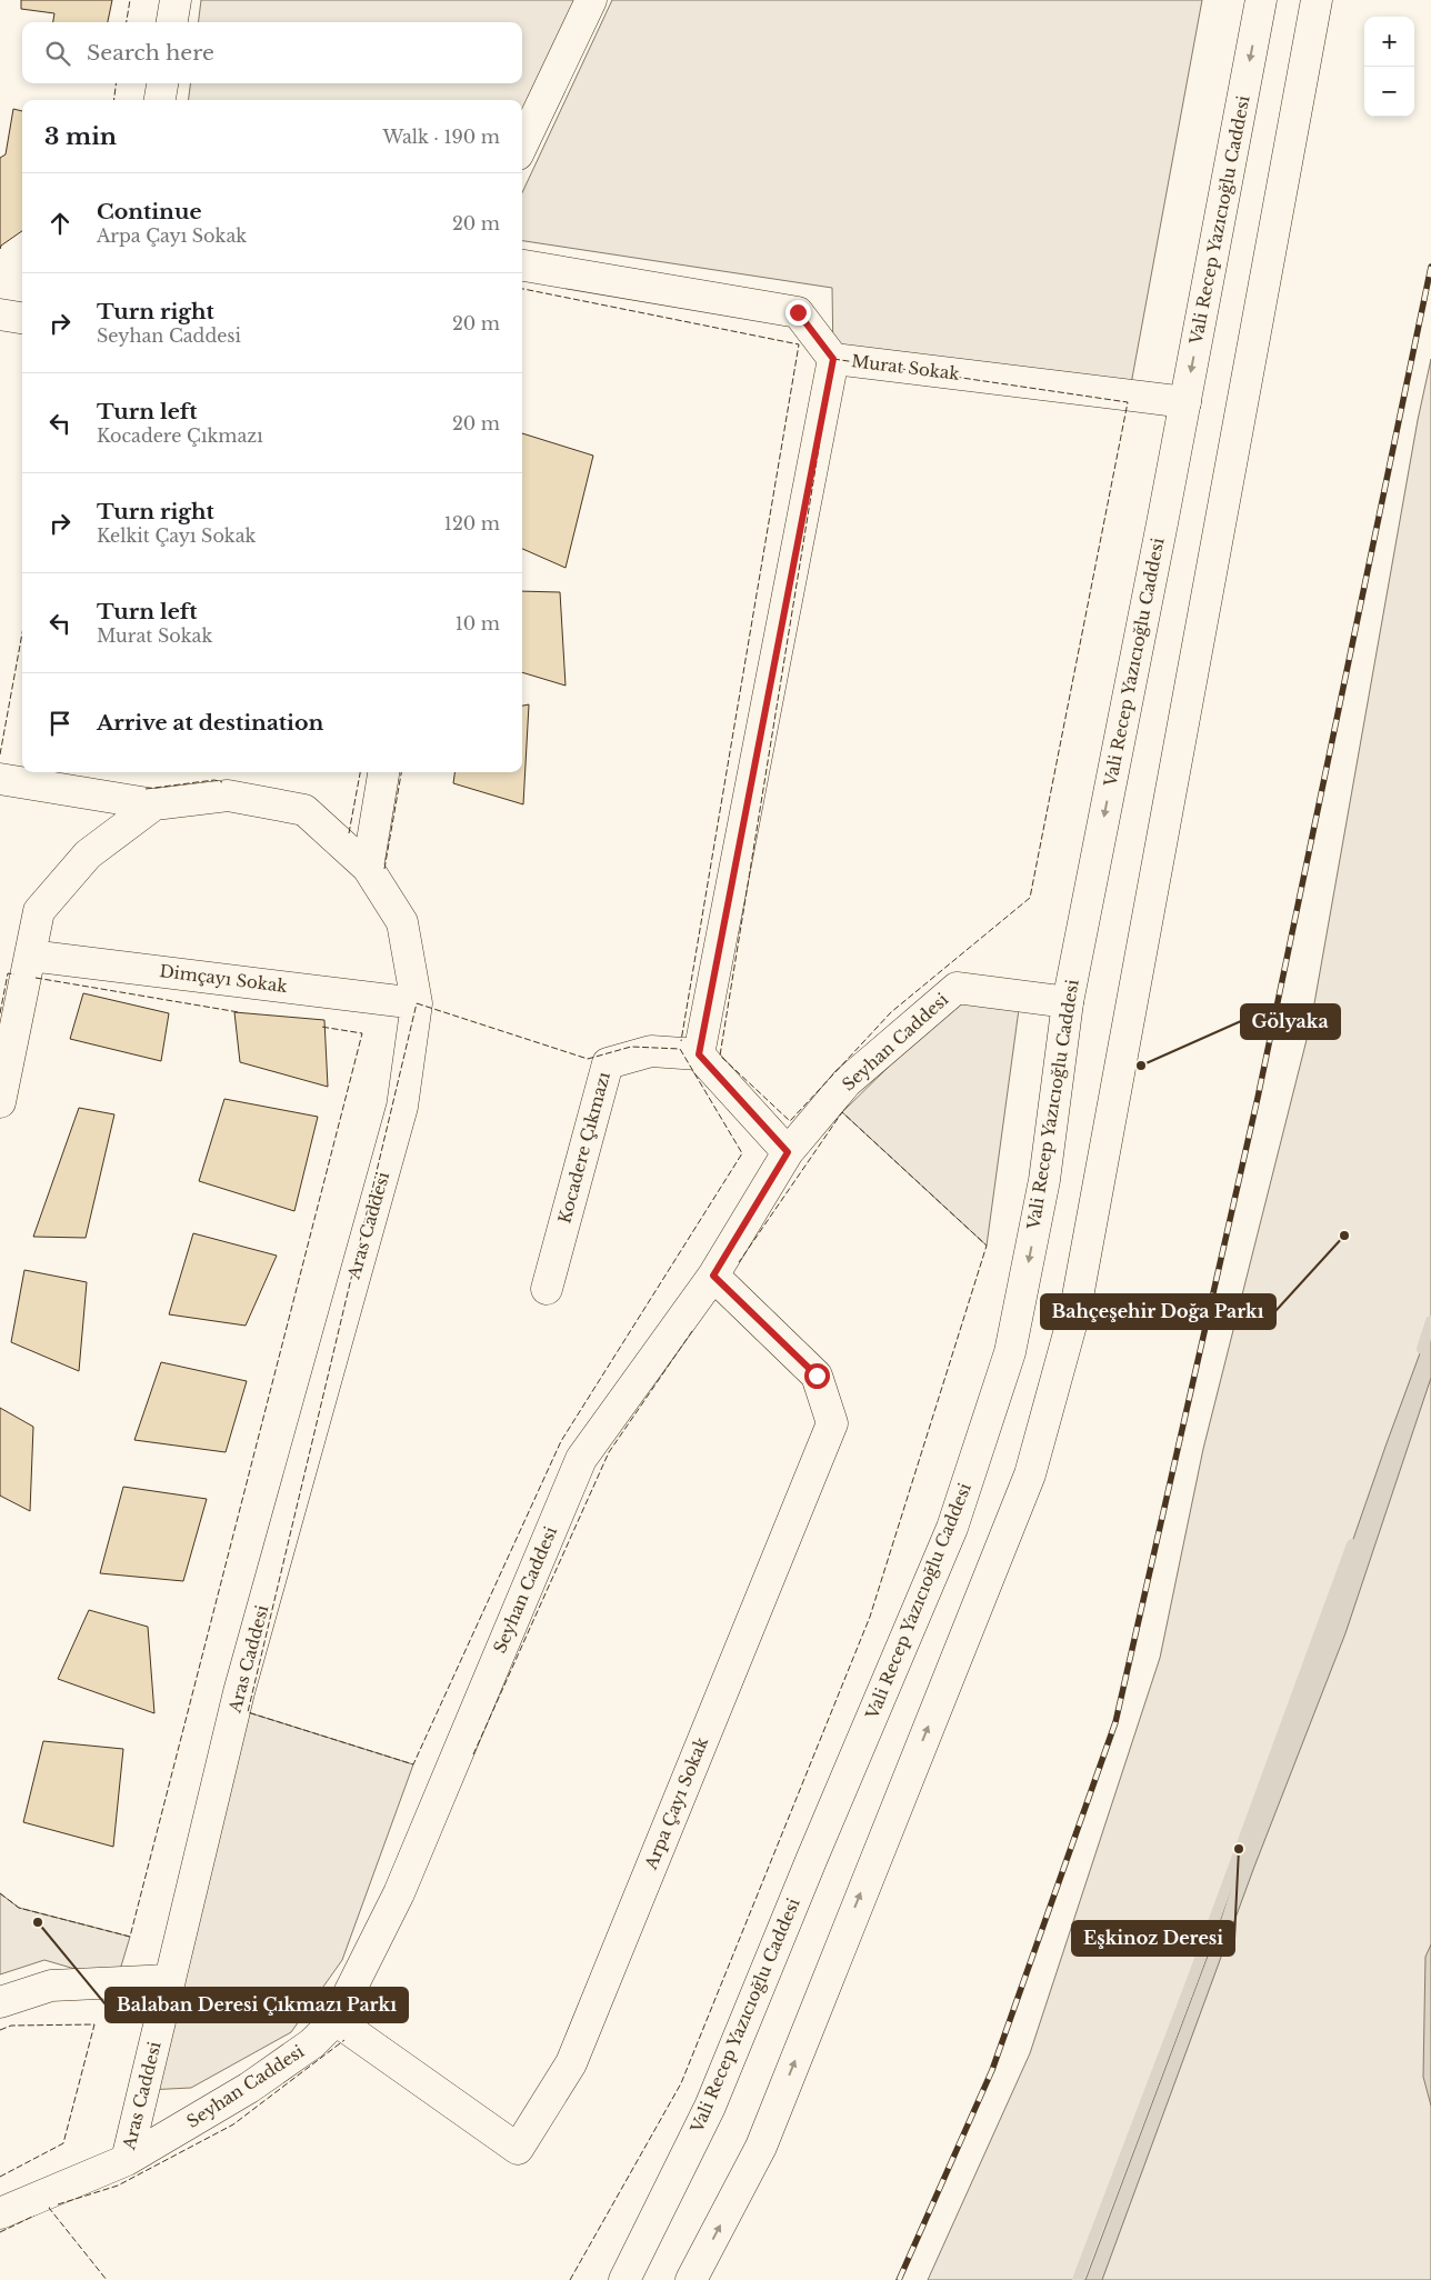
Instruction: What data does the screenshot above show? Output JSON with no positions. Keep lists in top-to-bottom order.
{
  "streets": {
    "street": [
      "Vali Recep Yazıcıoğlu Caddesi",
      "Murat Sokak",
      "Dimçayı Sokak",
      "Seyhan Caddesi",
      "Kocadere Çıkmazı",
      "Aras Caddesi",
      "Arpa Çayı Sokak"
    ]
  },
  "crossings": [
    ["Vali Recep Yazıcıoğlu Caddesi", "Murat Sokak"],
    ["Vali Recep Yazıcıoğlu Caddesi", "Seyhan Caddesi"],
    ["Dimçayı Sokak", "Aras Caddesi"],
    ["Seyhan Caddesi", "Aras Caddesi"],
    ["Seyhan Caddesi", "Arpa Çayı Sokak"]
  ],
  "places": [
    "Gölyaka",
    "Bahçeşehir Doğa Parkı",
    "Eşkinoz Deresi",
    "Balaban Deresi Çıkmazı Parkı"
  ],
  "page": {
    "map_buttons": ["+", "−"],
    "search": "Search here",
    "heading": ["3 min", "Walk · 190 m"],
    "list": [
      ["Continue", "Arpa Çayı Sokak", "20 m"],
      ["Turn right", "Seyhan Caddesi", "20 m"],
      ["Turn left", "Kocadere Çıkmazı", "20 m"],
      ["Turn right", "Kelkit Çayı Sokak", "120 m"],
      ["Turn left", "Murat Sokak", "10 m"],
      "Arrive at destination"
    ]
  }
}
